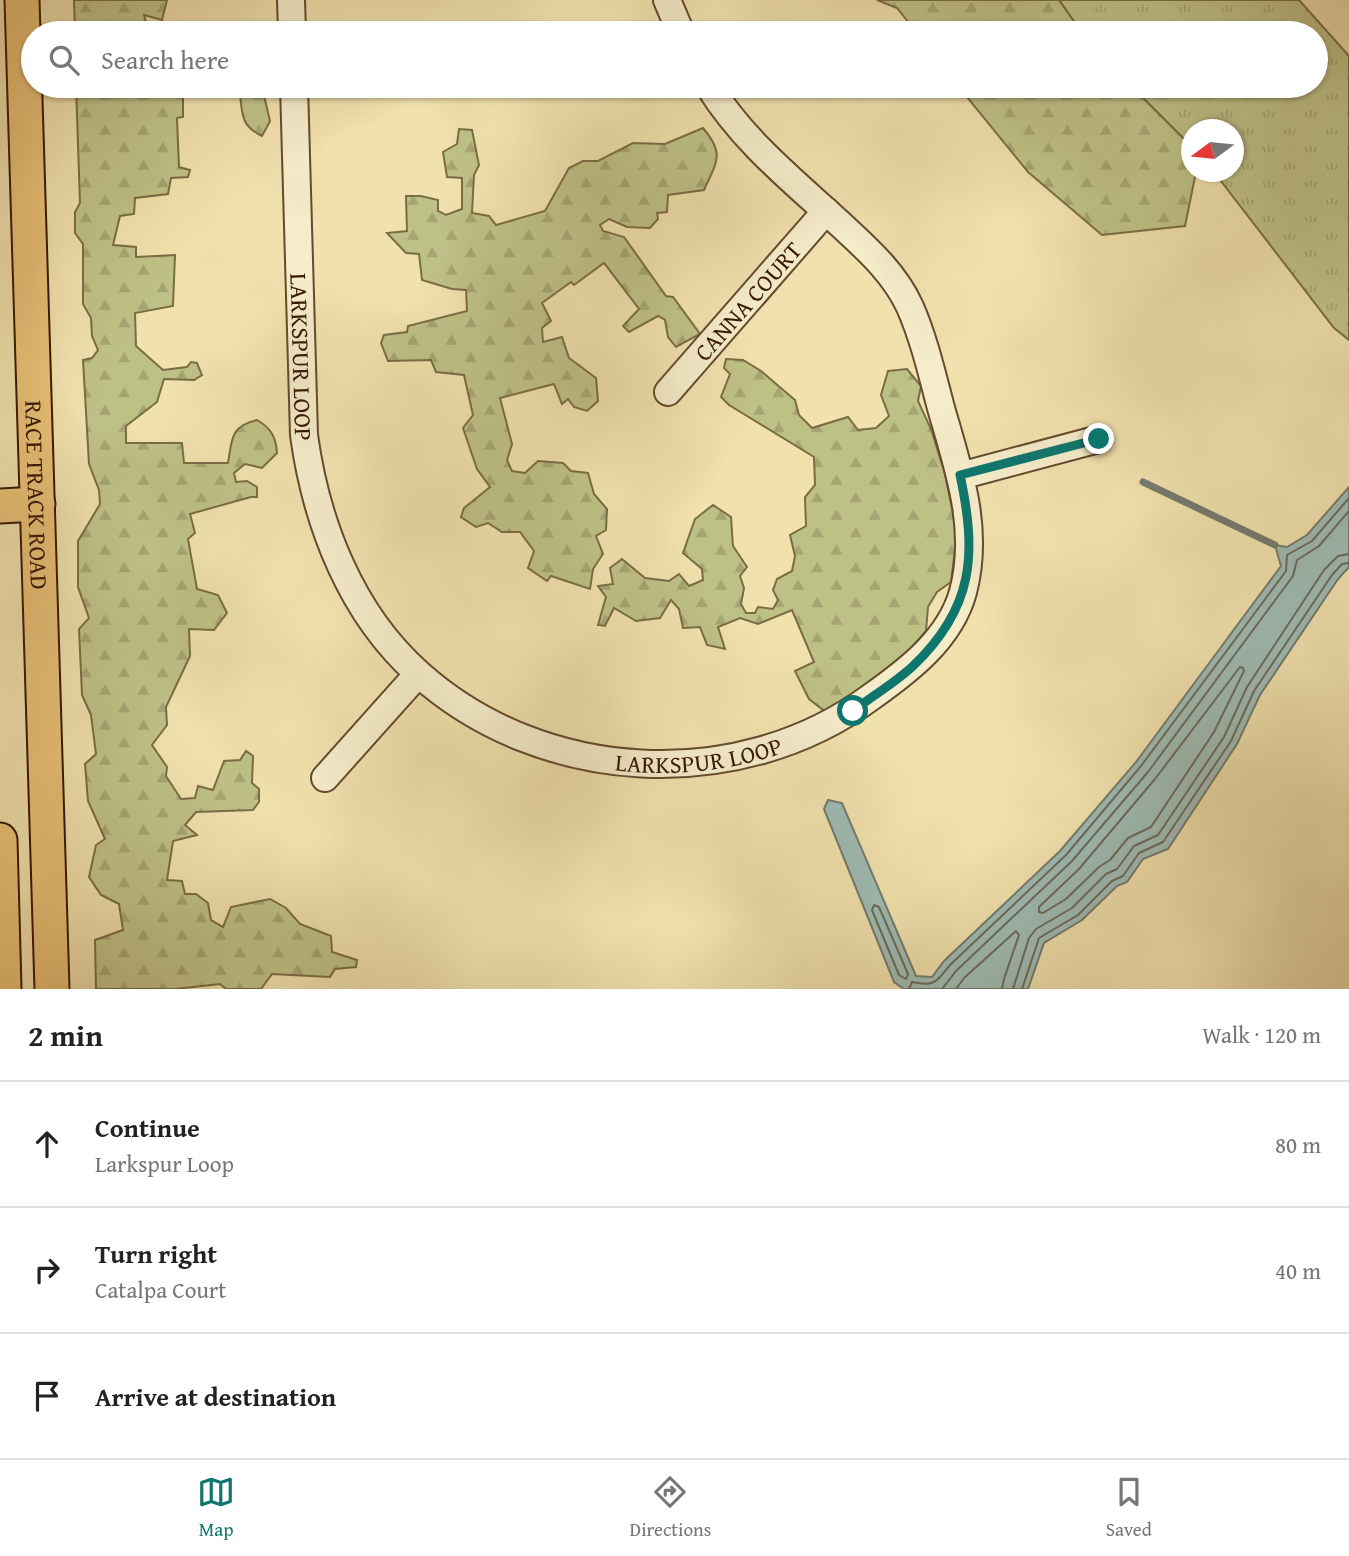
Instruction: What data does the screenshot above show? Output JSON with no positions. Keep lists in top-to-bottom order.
{
  "streets": {
    "main road": ["RACE TRACK ROAD"],
    "street": ["CANNA COURT", "LARKSPUR LOOP"]
  },
  "crossings": [
    ["CANNA COURT", "LARKSPUR LOOP"]
  ],
  "north": "left",
  "page": {
    "search": "Search here",
    "heading": ["2 min", "Walk · 120 m"],
    "list": [
      ["Continue", "Larkspur Loop", "80 m"],
      ["Turn right", "Catalpa Court", "40 m"],
      "Arrive at destination"
    ],
    "nav": ["Map", "Directions", "Saved"]
  }
}
